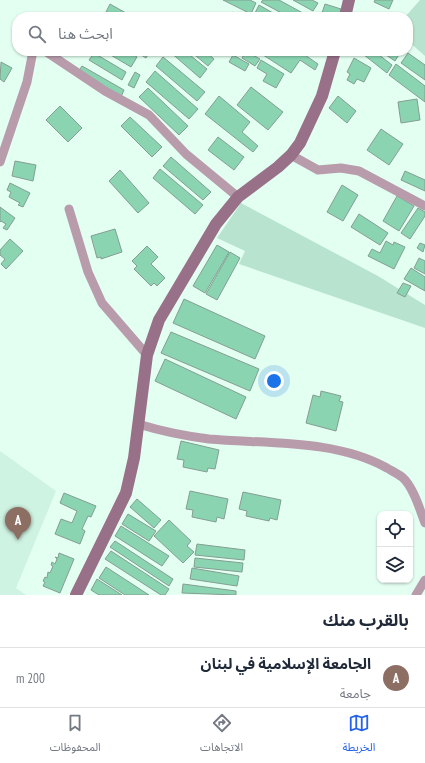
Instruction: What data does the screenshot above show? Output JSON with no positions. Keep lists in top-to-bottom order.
{
  "page": {
    "search": "ابحث هنا",
    "pins": "A",
    "heading": "بالقرب منك",
    "list": [
      {
        "mark": "A",
        "name": "الجامعة الإسلامية في لبنان",
        "note": "جامعة",
        "value": "200 m"
      }
    ],
    "nav": ["الخريطة", "الاتجاهات", "المحفوظات"]
  }
}
